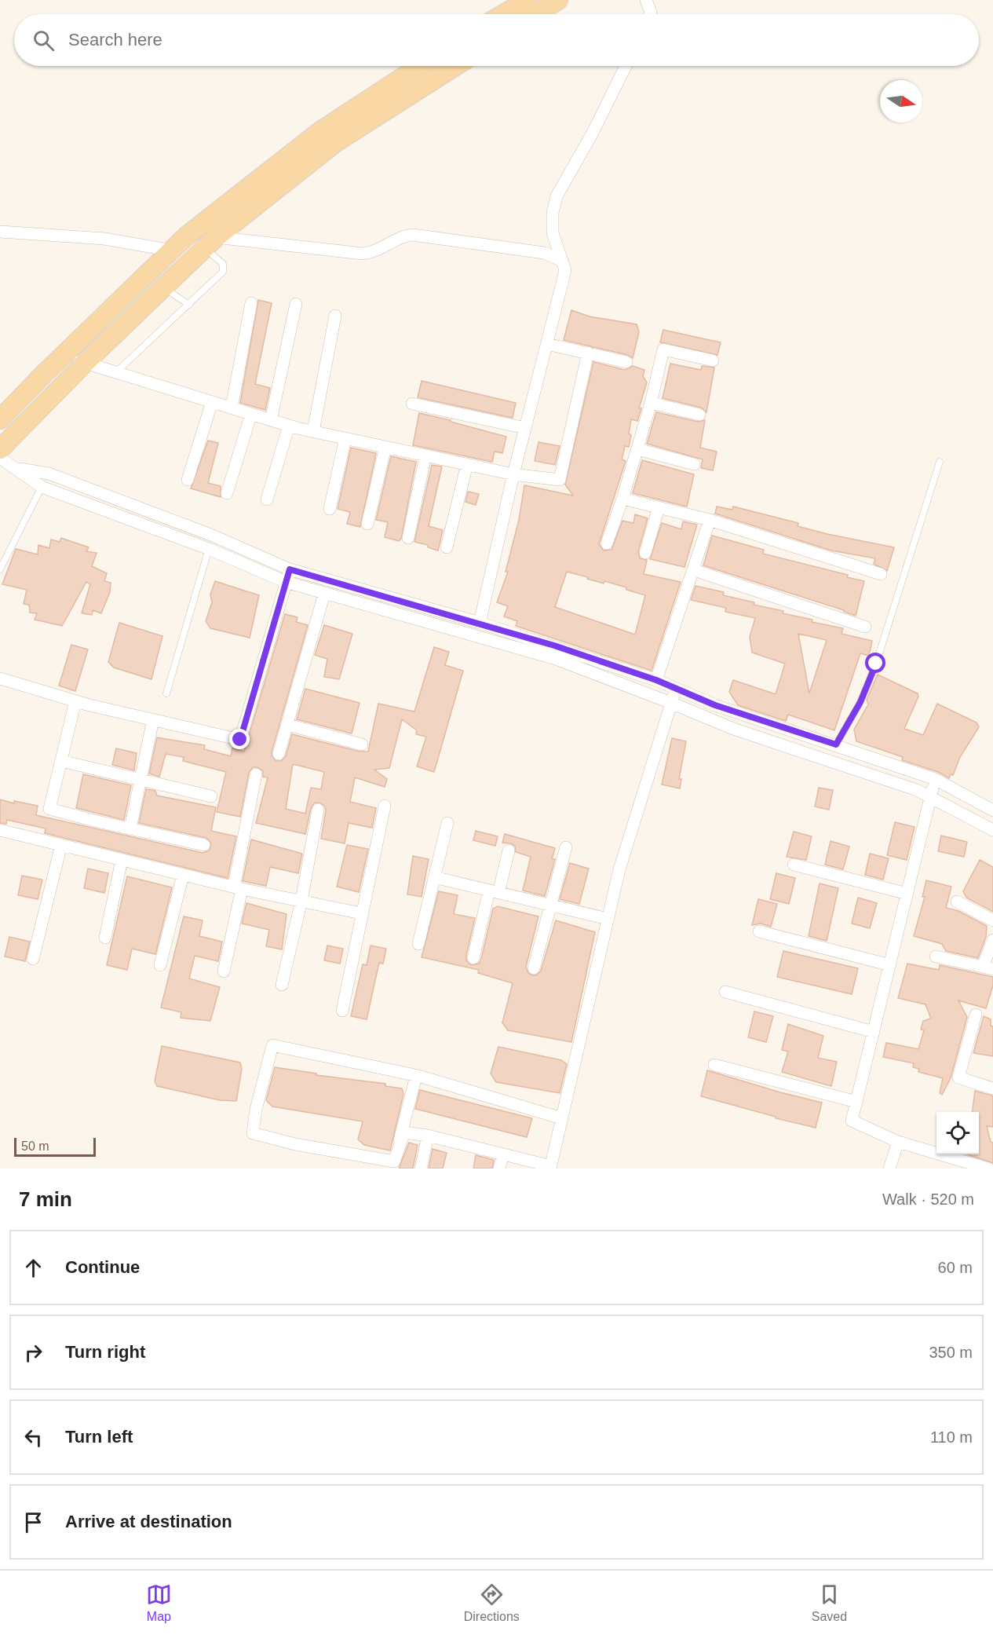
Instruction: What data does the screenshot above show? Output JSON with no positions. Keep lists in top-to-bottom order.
{
  "scale_bar": "50 m",
  "north": "right",
  "page": {
    "search": "Search here",
    "scale": "50 m",
    "heading": ["7 min", "Walk · 520 m"],
    "list": [
      ["Continue", "60 m"],
      ["Turn right", "350 m"],
      ["Turn left", "110 m"],
      "Arrive at destination"
    ],
    "nav": ["Map", "Directions", "Saved"]
  }
}
